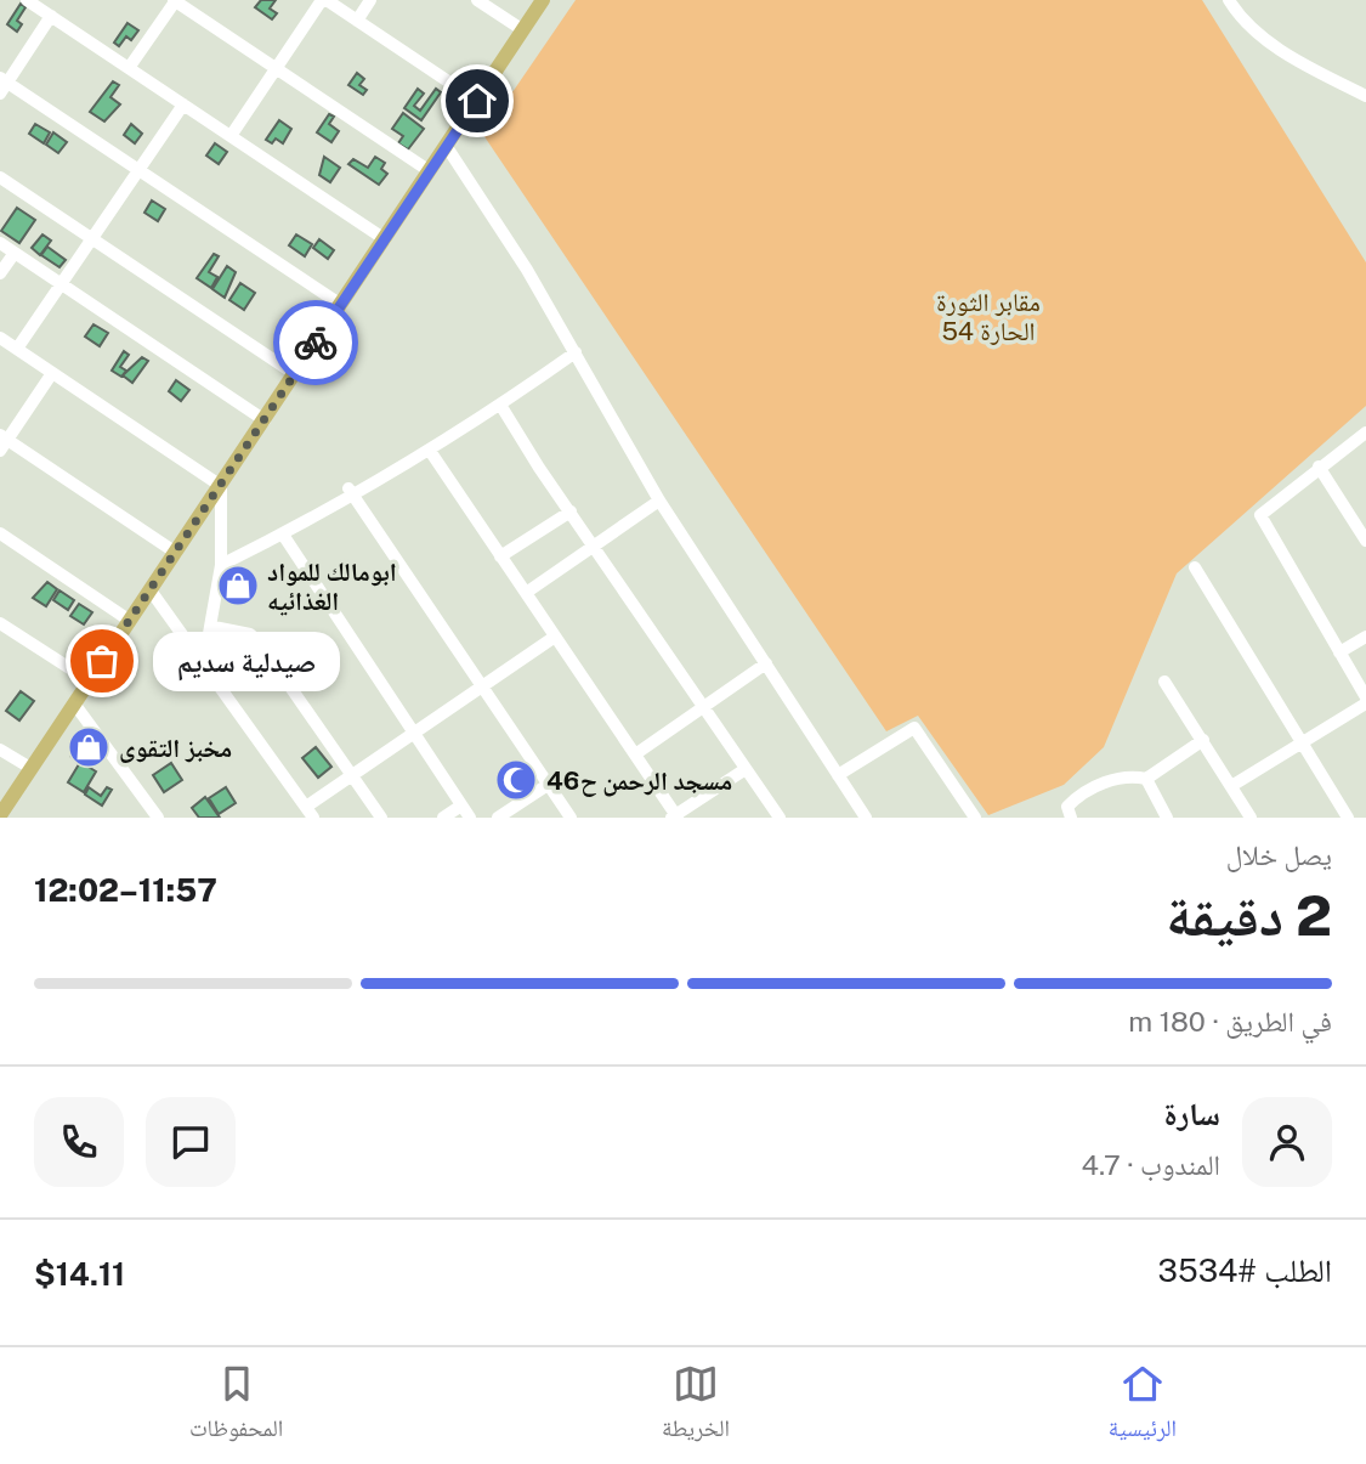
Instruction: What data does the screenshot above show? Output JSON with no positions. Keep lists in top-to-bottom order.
{
  "parks": ["مقابر الثورة الحارة 54"],
  "places": {
    "shop": ["ابومالك للمواد الغذائيه", "مخبز التقوى"],
    "other": ["صيدلية سديم"],
    "mosque": ["مسجد الرحمن ح46"]
  },
  "page": {
    "bubble": "صيدلية سديم",
    "heading": ["2 دقيقة", "يصل خلال", "11:57–12:02"],
    "panel": [
      "سارة",
      "المندوب · 4.7",
      "الطلب #3534",
      "$14.11"
    ],
    "bar": "في الطريق · 180 m",
    "tabs": ["الرئيسية", "الخريطة", "المحفوظات"]
  }
}
